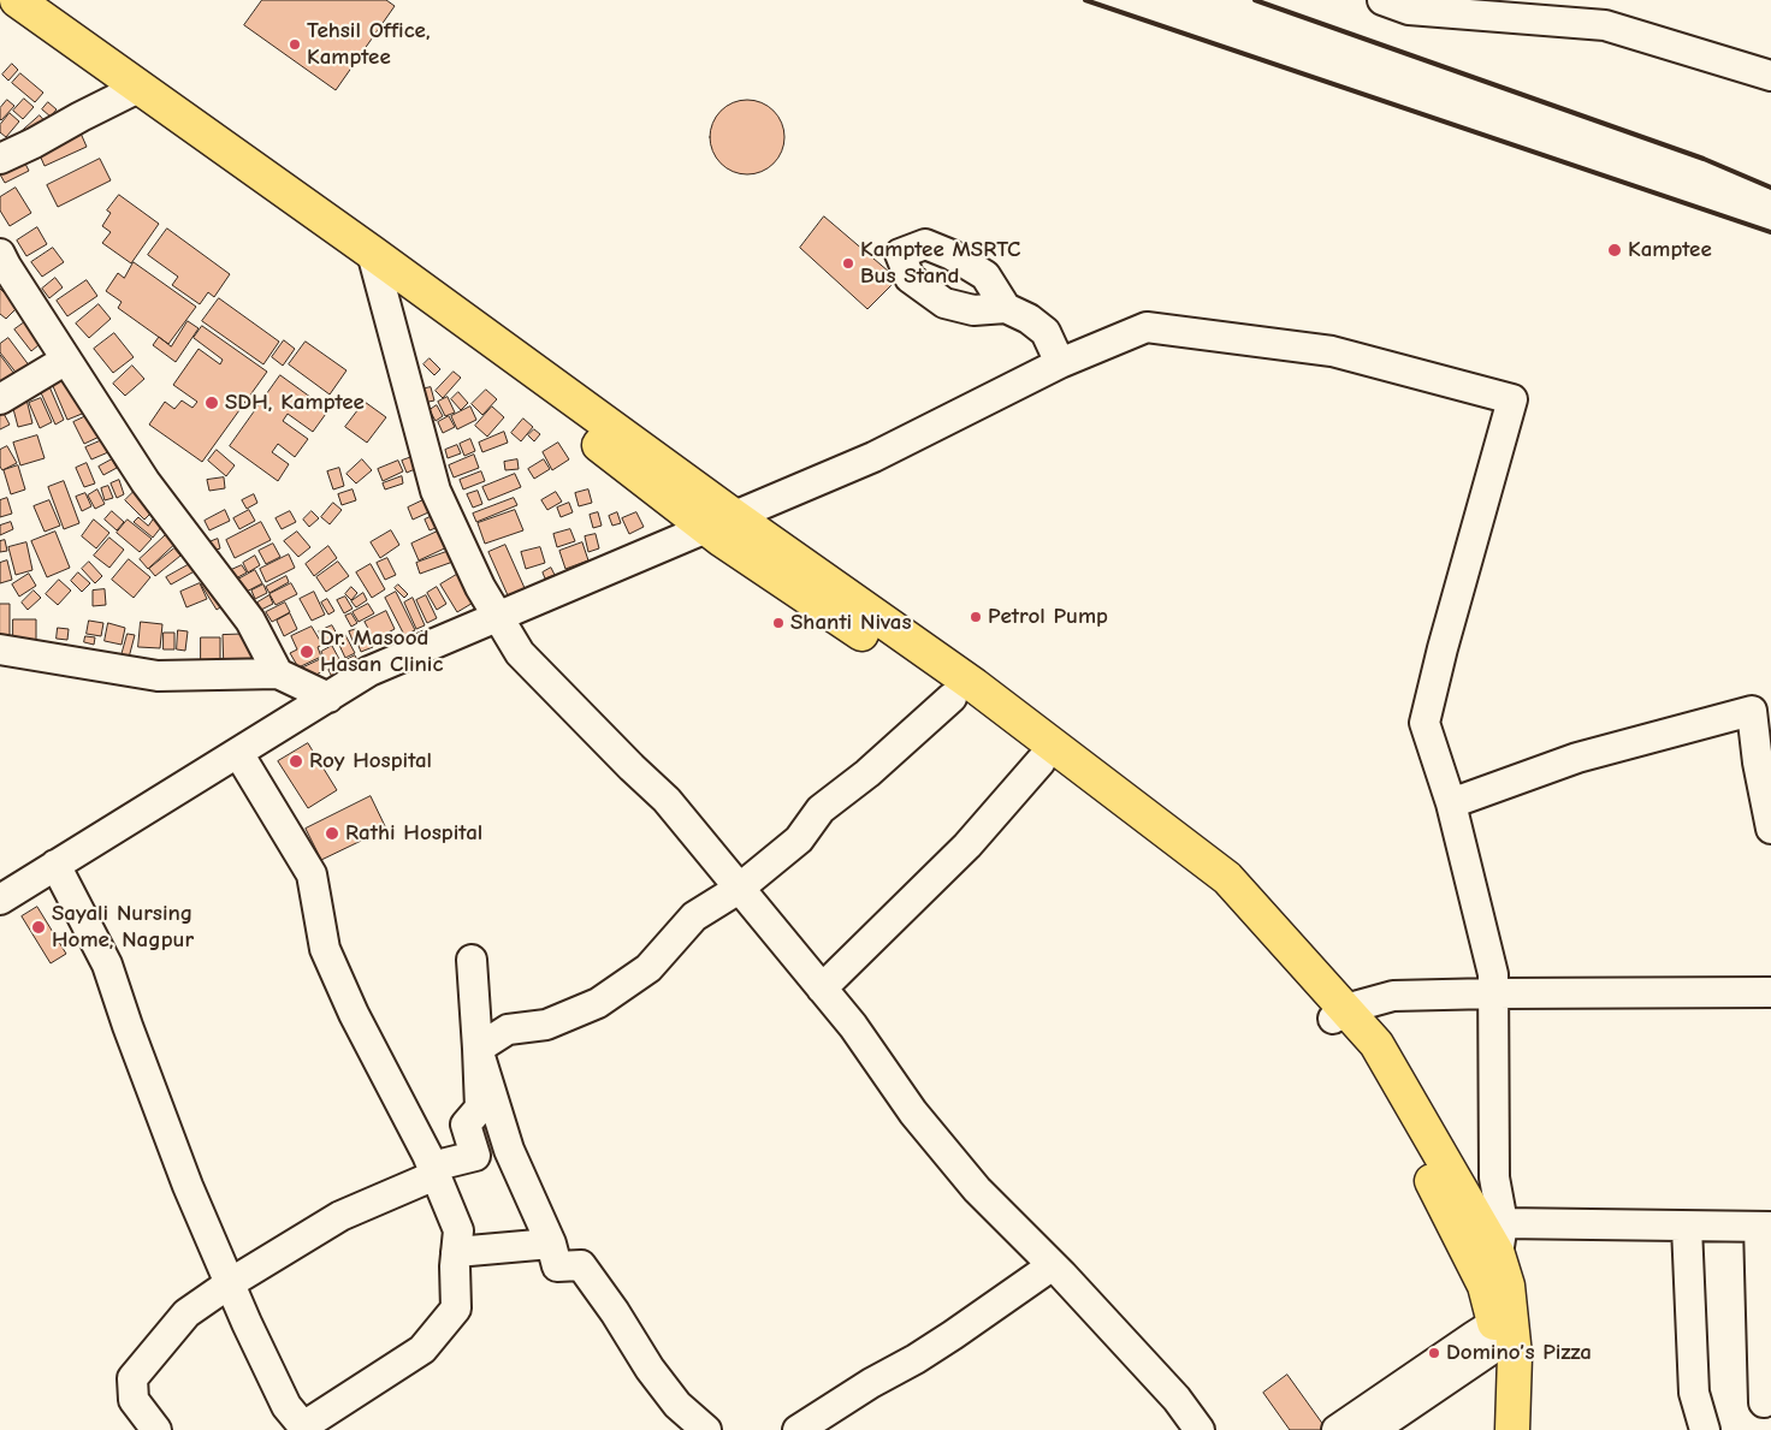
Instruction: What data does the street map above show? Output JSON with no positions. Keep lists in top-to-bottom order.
{
  "places": [
    "Tehsil Office, Kamptee",
    "Kamptee",
    "Kamptee MSRTC Bus Stand",
    "SDH, Kamptee",
    "Petrol Pump",
    "Shanti Nivas",
    "Dr. Masood Hasan Clinic",
    "Roy Hospital",
    "Rathi Hospital",
    "Sayali Nursing Home, Nagpur",
    "Domino’s Pizza"
  ]
}
